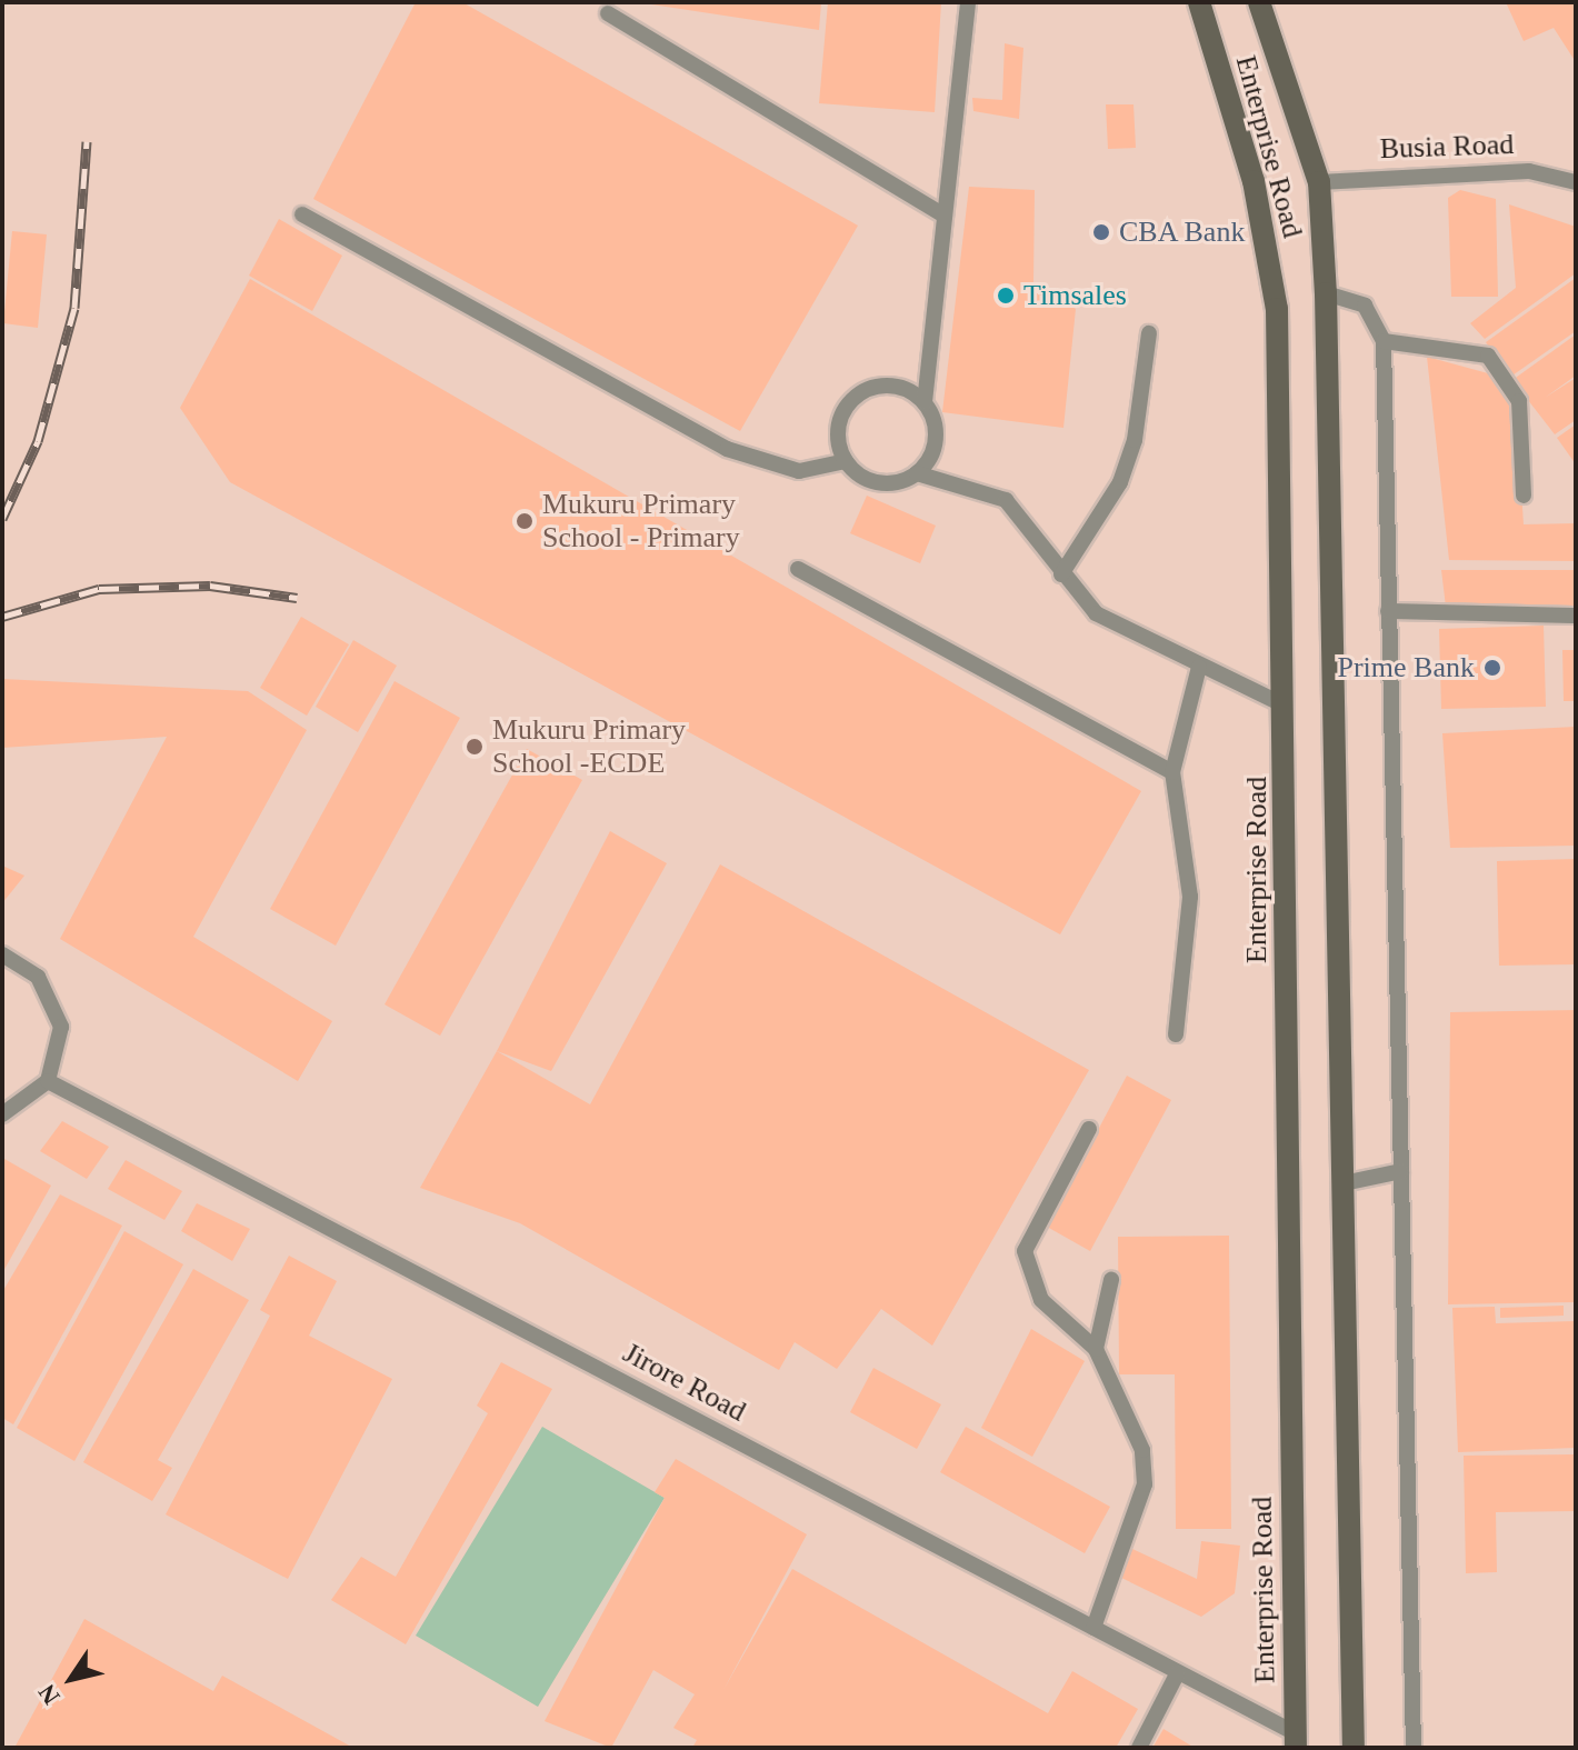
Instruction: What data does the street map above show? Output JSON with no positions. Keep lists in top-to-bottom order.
{
  "streets": {
    "main road": ["Enterprise Road"],
    "lane": ["Busia Road", "Jirore Road"]
  },
  "crossings": [
    ["Enterprise Road", "Busia Road"],
    ["Enterprise Road", "Jirore Road"]
  ],
  "places": [
    "CBA Bank",
    "Timsales",
    "Mukuru Primary School - Primary",
    "Prime Bank",
    "Mukuru Primary School -ECDE"
  ],
  "north": "bottom left"
}
